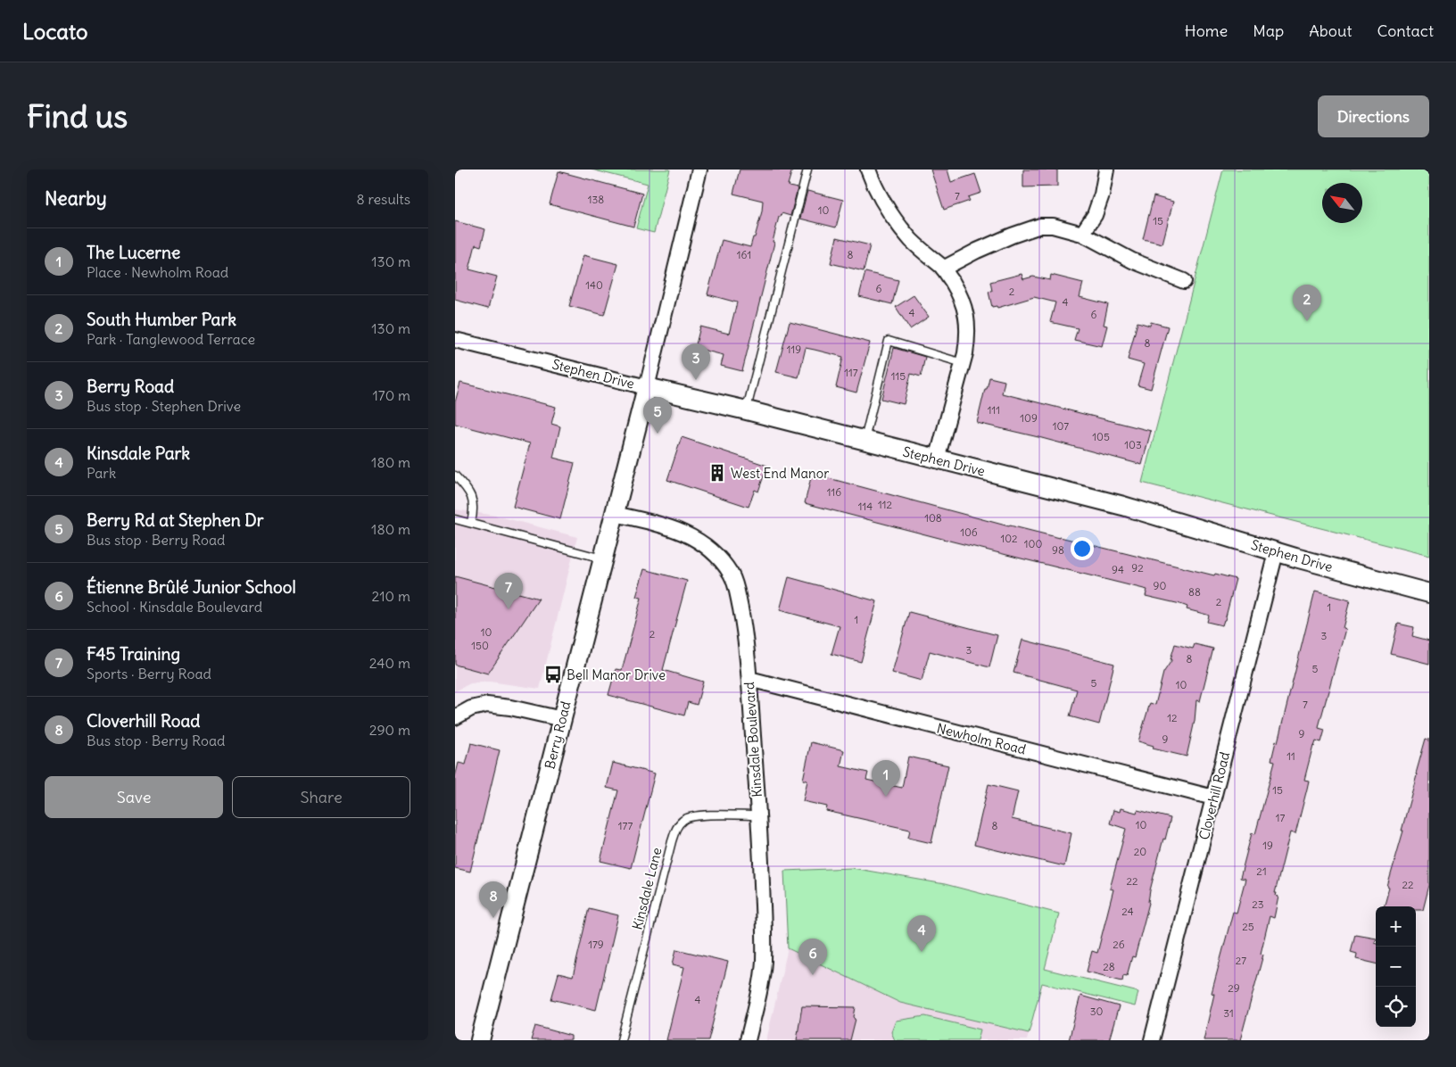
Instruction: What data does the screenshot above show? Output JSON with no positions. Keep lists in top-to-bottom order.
{
  "streets": {
    "street": [
      "Stephen Drive",
      "Berry Road",
      "Newholm Road",
      "Kinsdale Boulevard",
      "Cloverhill Road"
    ],
    "lane": ["Kinsdale Lane"]
  },
  "crossings": [
    ["Stephen Drive", "Berry Road"],
    ["Stephen Drive", "Cloverhill Road"],
    ["Berry Road", "Kinsdale Boulevard"],
    ["Newholm Road", "Kinsdale Boulevard"],
    ["Newholm Road", "Cloverhill Road"],
    ["Kinsdale Boulevard", "Kinsdale Lane"]
  ],
  "places": {
    "building": ["West End Manor"],
    "bus stop": ["Bell Manor Drive"]
  },
  "house_numbers": [
    "7",
    "138",
    "10",
    "15",
    "161",
    "8",
    "140",
    "6",
    "2",
    "4",
    "4",
    "6",
    "8",
    "119",
    "117",
    "115",
    "111",
    "109",
    "107",
    "105",
    "103",
    "116",
    "112",
    "114",
    "108",
    "106",
    "102",
    "100",
    "98",
    "92",
    "94",
    "90",
    "88",
    "2",
    "1",
    "1",
    "10",
    "2",
    "3",
    "150",
    "3",
    "8",
    "5",
    "5",
    "10",
    "7",
    "12",
    "9",
    "9",
    "11",
    "15",
    "17",
    "10",
    "177",
    "8",
    "19",
    "20",
    "21",
    "22",
    "22",
    "23",
    "24",
    "25",
    "179",
    "26",
    "27",
    "28",
    "29",
    "4",
    "30",
    "31"
  ],
  "north": "top left",
  "page": {
    "header": "Locato",
    "nav": [
      "Home",
      "Map",
      "About",
      "Contact"
    ],
    "buttons": [
      "Directions",
      ["Save", "Share"]
    ],
    "title": "Find us",
    "heading": ["Nearby", "8 results"],
    "list": [
      {
        "mark": "1",
        "name": "The Lucerne",
        "note": "Place · Newholm Road",
        "value": "130 m"
      },
      {
        "mark": "2",
        "name": "South Humber Park",
        "note": "Park · Tanglewood Terrace",
        "value": "130 m"
      },
      {
        "mark": "3",
        "name": "Berry Road",
        "note": "Bus stop · Stephen Drive",
        "value": "170 m"
      },
      {
        "mark": "4",
        "name": "Kinsdale Park",
        "note": "Park",
        "value": "180 m"
      },
      {
        "mark": "5",
        "name": "Berry Rd at Stephen Dr",
        "note": "Bus stop · Berry Road",
        "value": "180 m"
      },
      {
        "mark": "6",
        "name": "Étienne Brûlé Junior School",
        "note": "School · Kinsdale Boulevard",
        "value": "210 m"
      },
      {
        "mark": "7",
        "name": "F45 Training",
        "note": "Sports · Berry Road",
        "value": "240 m"
      },
      {
        "mark": "8",
        "name": "Cloverhill Road",
        "note": "Bus stop · Berry Road",
        "value": "290 m"
      }
    ],
    "pins": [
      "2",
      "3",
      "5",
      "7",
      "1",
      "8",
      "4",
      "6"
    ],
    "map_buttons": ["+", "−"]
  }
}
